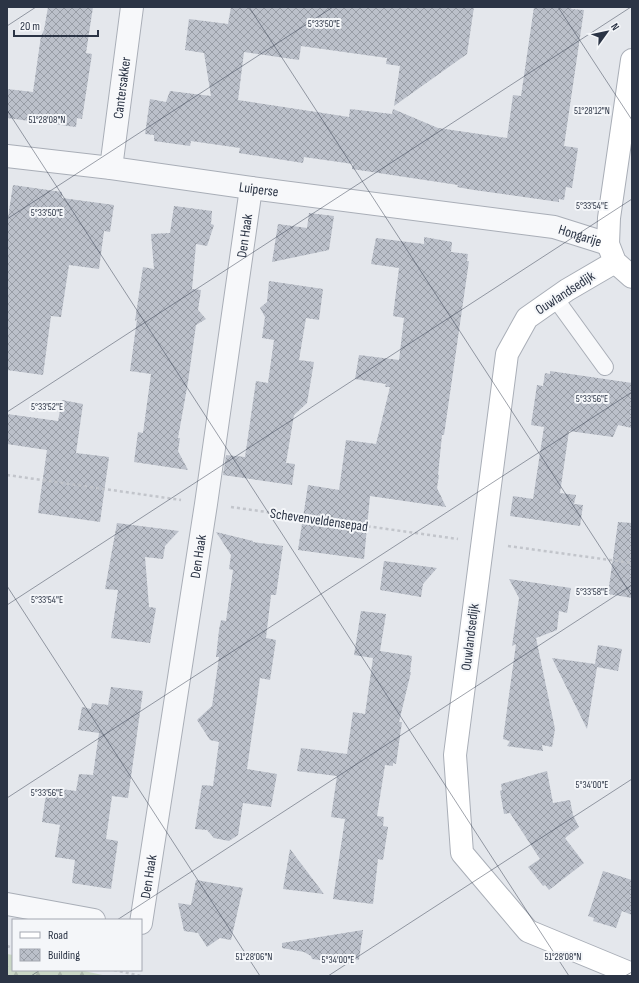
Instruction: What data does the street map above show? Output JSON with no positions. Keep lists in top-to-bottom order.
{
  "streets": {
    "street": [
      "Cantersakker",
      "Luiperse",
      "Den Haak",
      "Hongarije",
      "Ouwlandsedijk"
    ],
    "path": ["Schevenveldensepad"]
  },
  "crossings": [
    ["Cantersakker", "Luiperse"],
    ["Luiperse", "Den Haak"],
    ["Luiperse", "Hongarije"],
    ["Den Haak", "Schevenveldensepad"],
    ["Hongarije", "Ouwlandsedijk"],
    ["Ouwlandsedijk", "Schevenveldensepad"]
  ],
  "legend": ["Road", "Building"],
  "scale_bar": "20 m",
  "north": "top right",
  "coordinates": [
    "5°33'50\"E",
    "51°28'12\"N",
    "51°28'08\"N",
    "5°33'54\"E",
    "5°33'56\"E",
    "5°33'52\"E",
    "5°33'58\"E",
    "5°34'00\"E",
    "51°28'06\"N"
  ]
}
